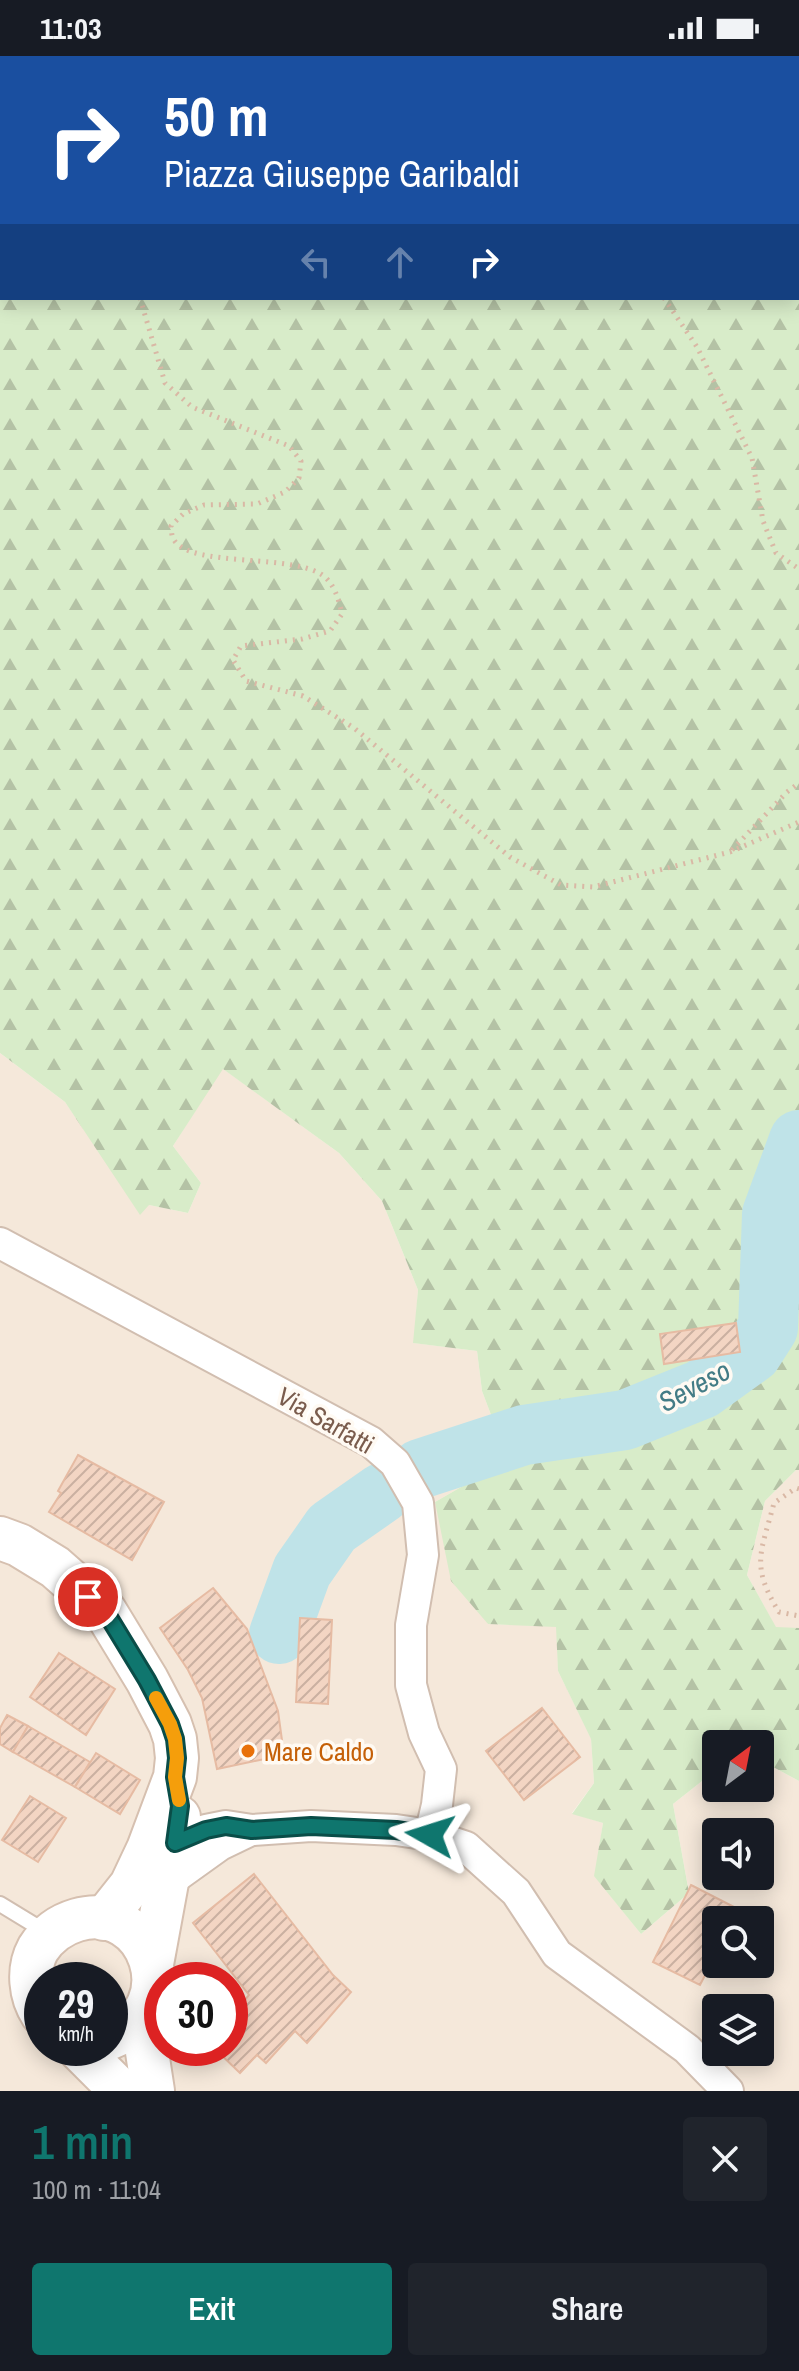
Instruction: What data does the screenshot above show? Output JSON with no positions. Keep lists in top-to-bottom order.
{
  "streets": {
    "street": ["Via Sarfatti"]
  },
  "water": ["Seveso"],
  "places": ["Mare Caldo"],
  "north": "top right",
  "page": {
    "status": "11:03",
    "turn": ["50 m", "Piazza Giuseppe Garibaldi"],
    "speed": "29 km/h",
    "limit": "30",
    "heading": ["1 min", "100 m · 11:04"],
    "buttons": ["Exit", "Share"]
  }
}
